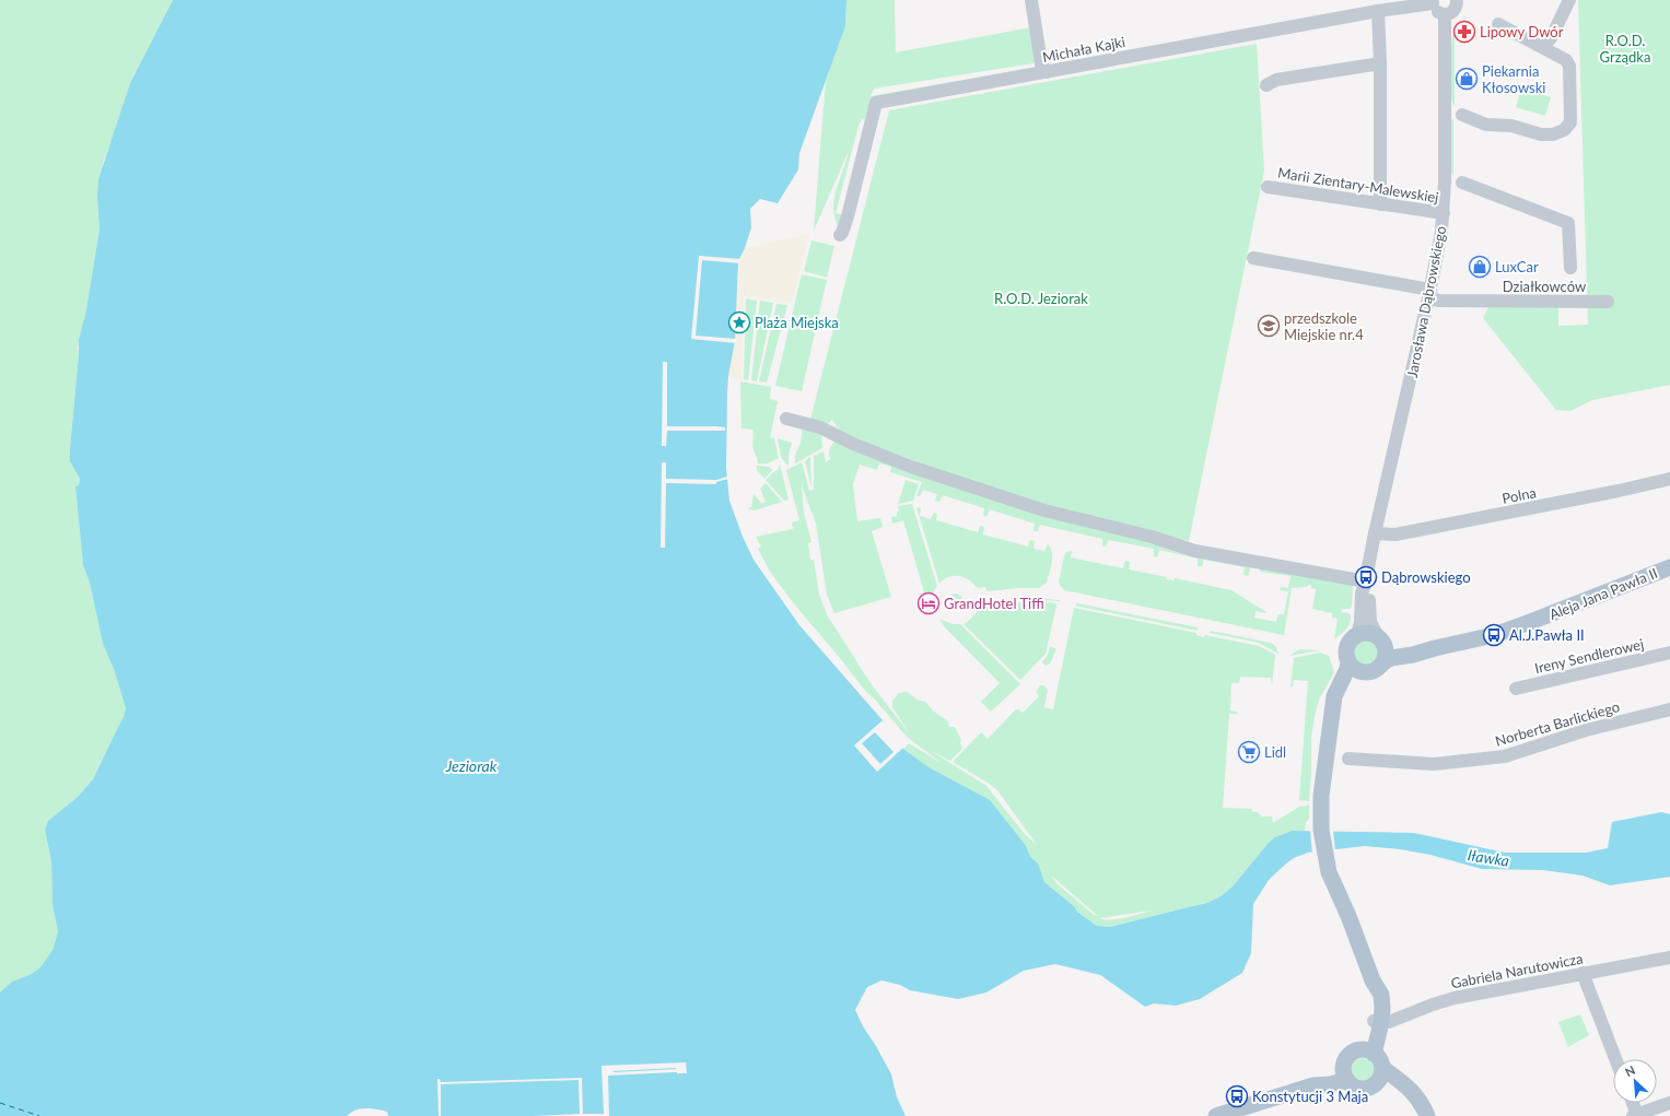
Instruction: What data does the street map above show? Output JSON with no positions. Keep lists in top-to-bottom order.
{
  "streets": {
    "main road": ["Aleja Jana Pawła II"],
    "street": [
      "Michała Kajki",
      "Marii Zientary-Malewskiej",
      "Działkowców",
      "Jarosława Dąbrowskiego",
      "Polna",
      "Ireny Sendlerowej",
      "Norberta Barlickiego",
      "Gabriela Narutowicza"
    ]
  },
  "crossings": [
    ["Marii Zientary-Malewskiej", "Jarosława Dąbrowskiego"],
    ["Działkowców", "Jarosława Dąbrowskiego"],
    ["Jarosława Dąbrowskiego", "Polna"],
    ["Jarosława Dąbrowskiego", "Aleja Jana Pawła II"]
  ],
  "water": ["Jeziorak", "Iławka"],
  "parks": ["R.O.D. Grządka", "R.O.D. Jeziorak"],
  "places": {
    "pharmacy": ["Lipowy Dwór"],
    "shop": ["Piekarnia Kłosowski", "LuxCar"],
    "place": ["Plaża Miejska"],
    "school or university": ["przedszkole Miejskie nr.4"],
    "bus stop": ["Dąbrowskiego", "Al.J.Pawła II", "Konstytucji 3 Maja"],
    "hotel": ["GrandHotel Tiffi"],
    "supermarket": ["Lidl"]
  },
  "north": "top left"
}
